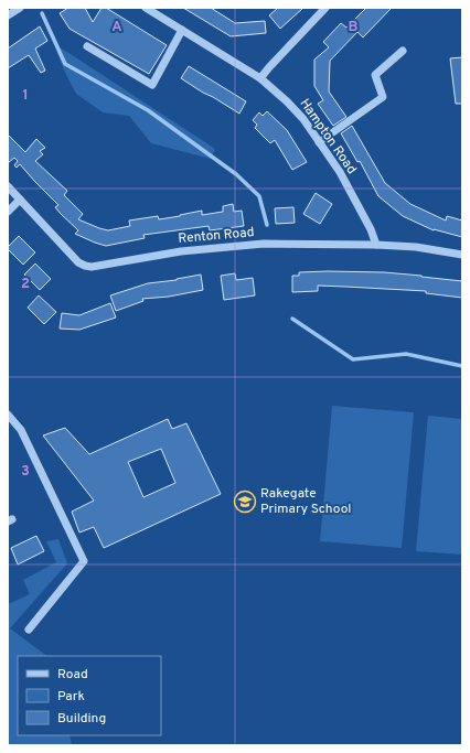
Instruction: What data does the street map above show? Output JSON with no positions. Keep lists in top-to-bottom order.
{
  "streets": {
    "street": ["Hampton Road", "Renton Road"]
  },
  "crossings": [
    ["Hampton Road", "Renton Road"]
  ],
  "places": {
    "school or university": ["Rakegate Primary School"]
  },
  "legend": ["Road", "Park", "Building"],
  "grid": {
    "columns": ["A", "B"],
    "rows": ["1", "2", "3"]
  }
}
